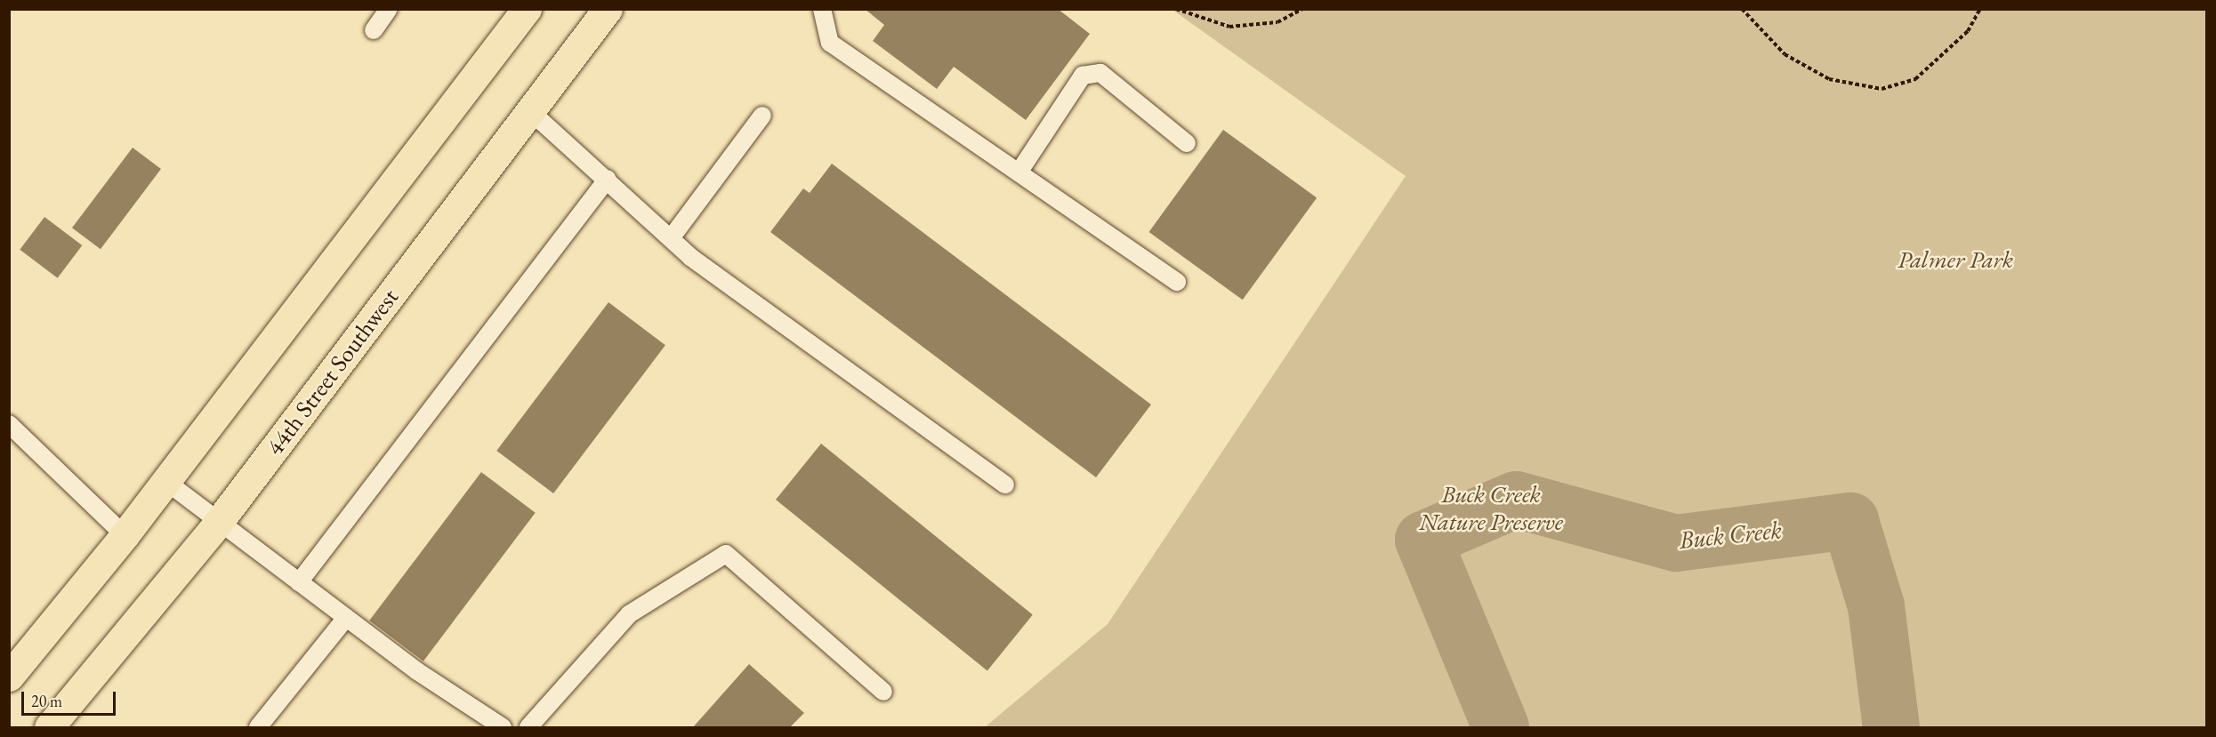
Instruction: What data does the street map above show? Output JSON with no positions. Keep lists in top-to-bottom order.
{
  "streets": {
    "main road": ["44th Street Southwest"]
  },
  "water": ["Buck Creek"],
  "parks": ["Palmer Park", "Buck Creek Nature Preserve"],
  "scale_bar": "20 m"
}
